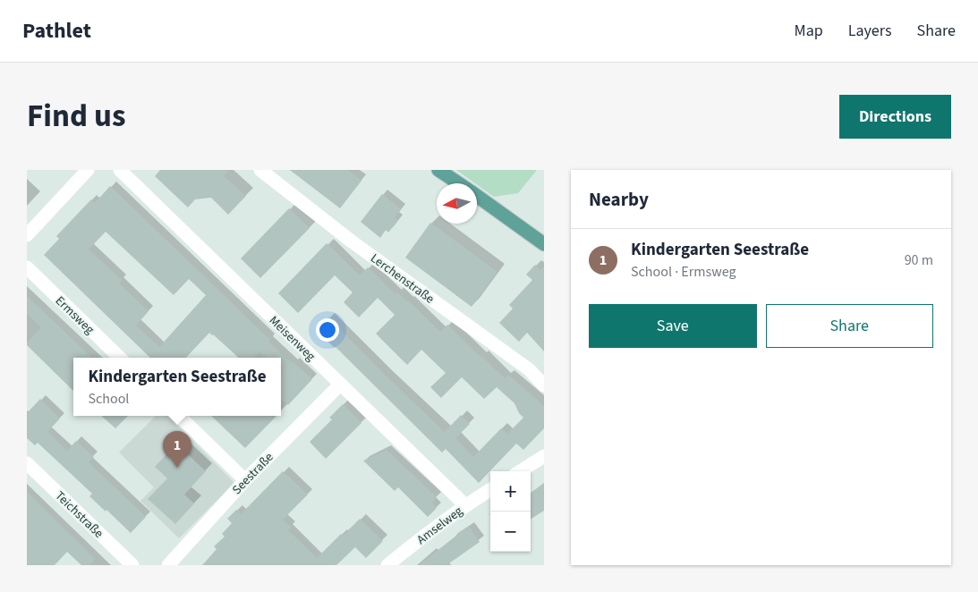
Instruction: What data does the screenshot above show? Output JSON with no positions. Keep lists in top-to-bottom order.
{
  "streets": {
    "street": [
      "Lerchenstraße",
      "Ermsweg",
      "Meisenweg",
      "Seestraße",
      "Teichstraße",
      "Amselweg"
    ]
  },
  "crossings": [
    ["Meisenweg", "Seestraße"],
    ["Meisenweg", "Amselweg"]
  ],
  "north": "left",
  "page": {
    "header": "Pathlet",
    "nav": ["Map", "Layers", "Share"],
    "title": "Find us",
    "buttons": [
      "Directions",
      ["Save", "Share"]
    ],
    "heading": "Nearby",
    "list": [
      {
        "mark": "1",
        "name": "Kindergarten Seestraße",
        "note": "School · Ermsweg",
        "value": "90 m"
      }
    ],
    "popup": ["Kindergarten Seestraße", "School"],
    "pins": "1",
    "map_buttons": ["+", "−"]
  }
}
